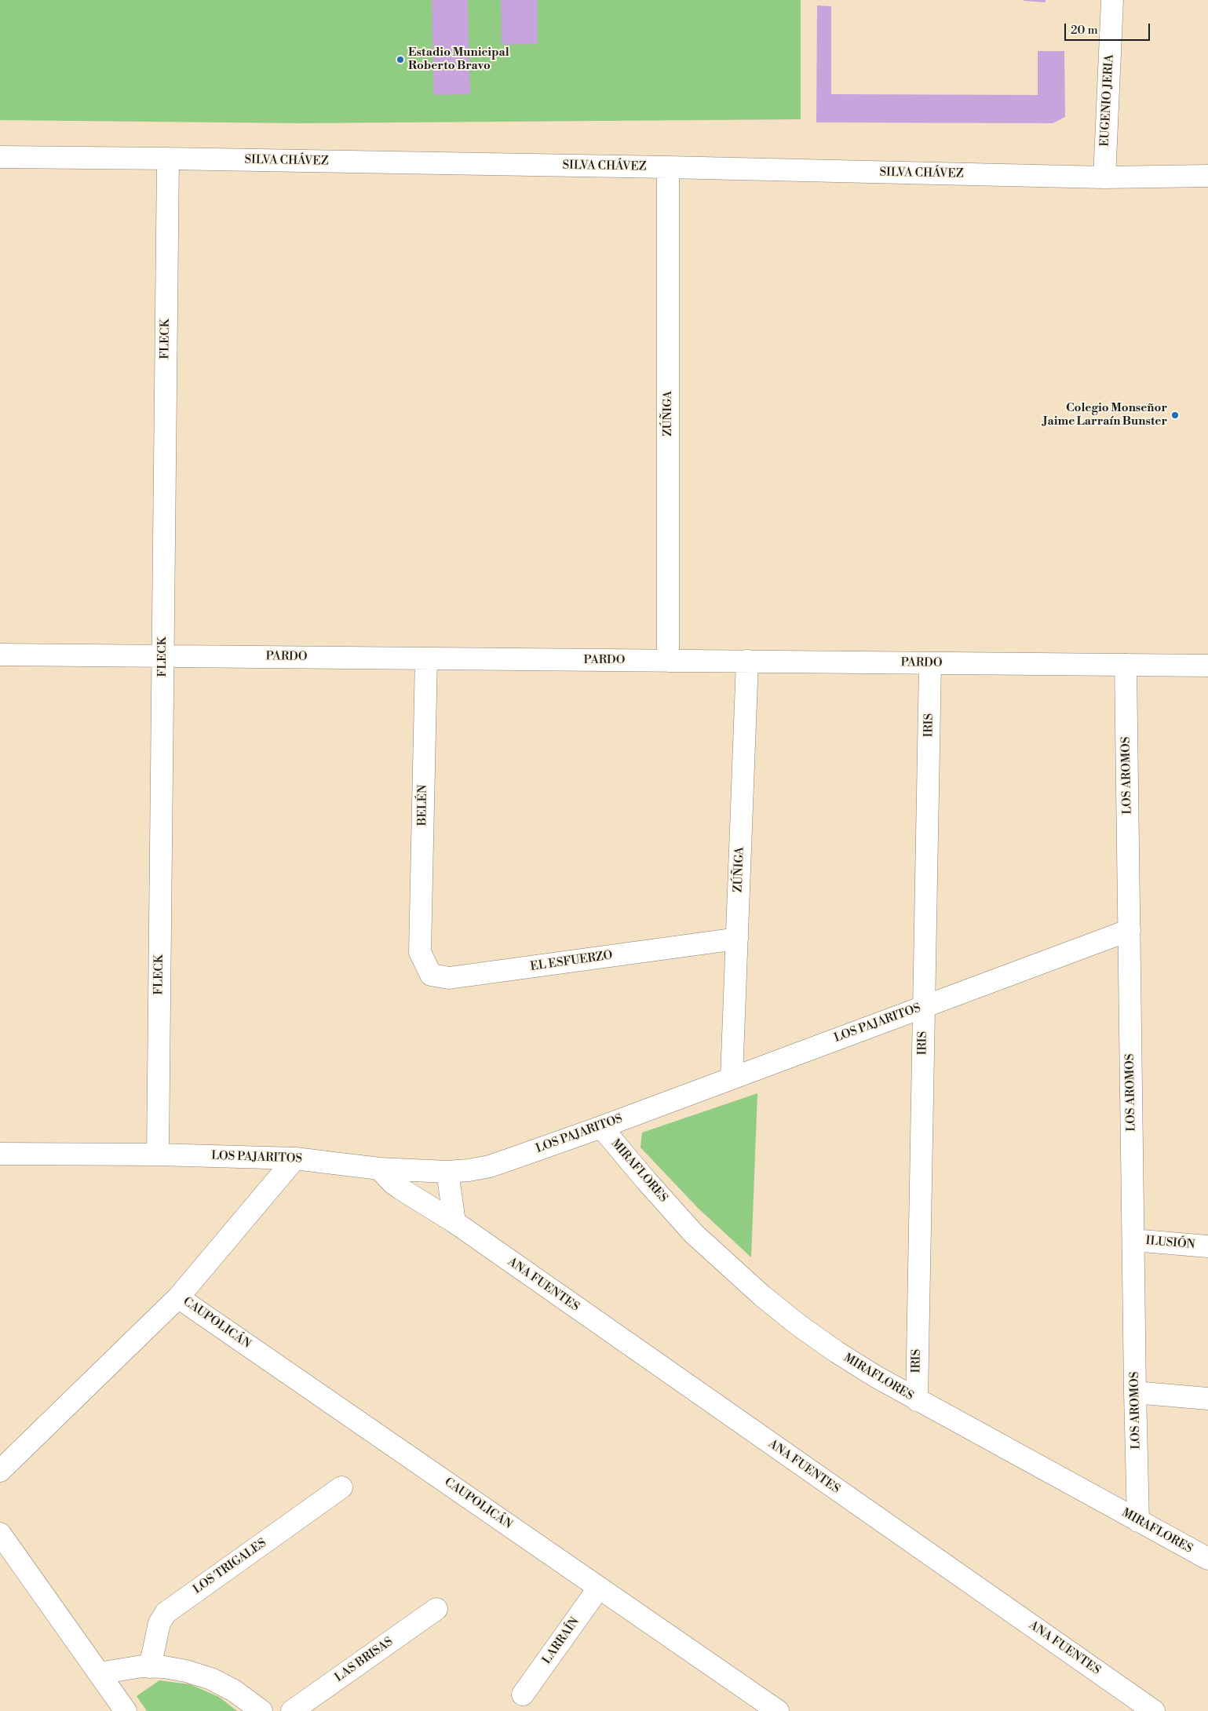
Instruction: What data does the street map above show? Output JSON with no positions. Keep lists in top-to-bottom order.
{
  "streets": {
    "street": [
      "EUGENIO JERIA",
      "SILVA CHÁVEZ",
      "FLECK",
      "ZÚÑIGA",
      "PARDO",
      "IRIS",
      "LOS AROMOS",
      "BELÉN",
      "EL ESFUERZO",
      "LOS PAJARITOS",
      "MIRAFLORES",
      "ILUSIÓN",
      "ANA FUENTES",
      "CAUPOLICÁN",
      "LOS TRIGALES",
      "LARRAÍN",
      "LAS BRISAS"
    ]
  },
  "crossings": [
    ["EUGENIO JERIA", "SILVA CHÁVEZ"],
    ["SILVA CHÁVEZ", "FLECK"],
    ["SILVA CHÁVEZ", "ZÚÑIGA"],
    ["FLECK", "PARDO"],
    ["FLECK", "LOS PAJARITOS"],
    ["ZÚÑIGA", "PARDO"],
    ["ZÚÑIGA", "EL ESFUERZO"],
    ["ZÚÑIGA", "LOS PAJARITOS"],
    ["PARDO", "IRIS"],
    ["PARDO", "LOS AROMOS"],
    ["PARDO", "BELÉN"],
    ["IRIS", "LOS PAJARITOS"],
    ["IRIS", "MIRAFLORES"],
    ["LOS AROMOS", "LOS PAJARITOS"],
    ["LOS AROMOS", "MIRAFLORES"],
    ["LOS AROMOS", "ILUSIÓN"],
    ["BELÉN", "EL ESFUERZO"],
    ["LOS PAJARITOS", "MIRAFLORES"],
    ["LOS PAJARITOS", "ANA FUENTES"],
    ["CAUPOLICÁN", "LARRAÍN"]
  ],
  "places": ["Estadio Municipal Roberto Bravo", "Colegio Monseñor Jaime Larraín Bunster"],
  "scale_bar": "20 m"
}
